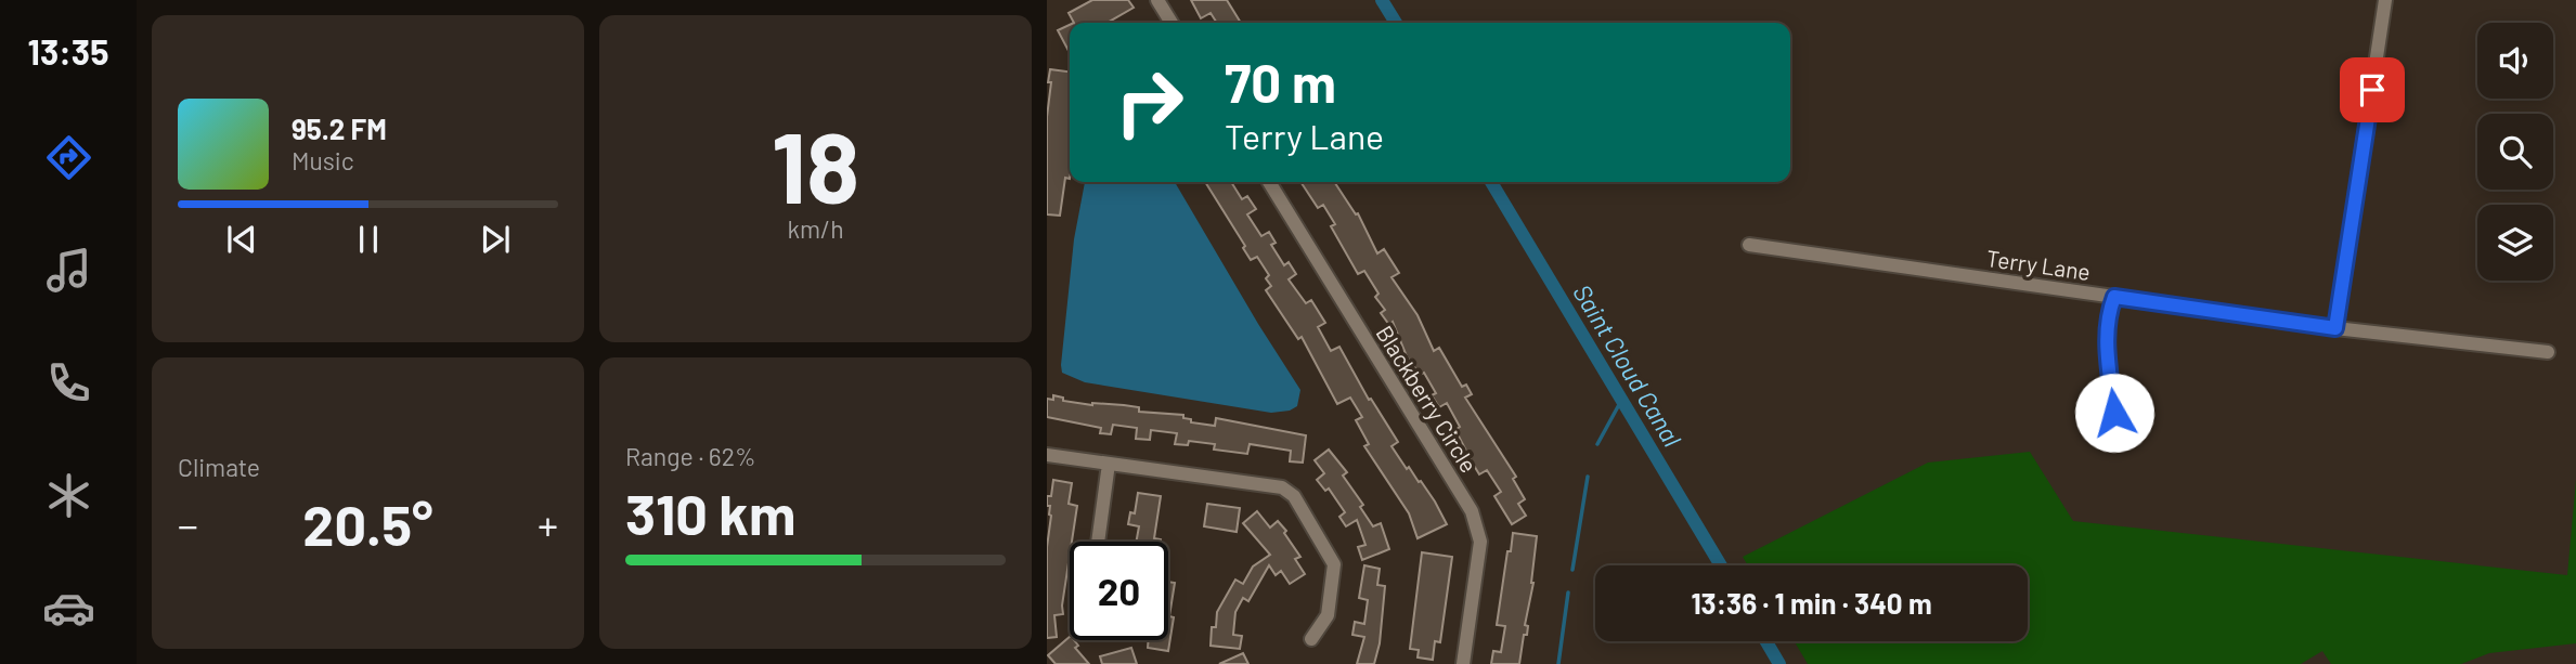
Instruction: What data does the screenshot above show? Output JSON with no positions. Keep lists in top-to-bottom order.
{
  "streets": {
    "street": ["Terry Lane", "Blackberry Circle"]
  },
  "water": ["Saint Cloud Canal"],
  "page": {
    "tabs": "13:35",
    "tile": [
      ["18", "km/h"],
      "Climate",
      ["Range · 62%", "310 km"]
    ],
    "turn": ["70 m", "Terry Lane"],
    "song": ["95.2 FM", "Music"],
    "heat": ["−", "20.5°", "+"],
    "limit": "20",
    "trip": "13:36 · 1 min · 340 m"
  }
}
